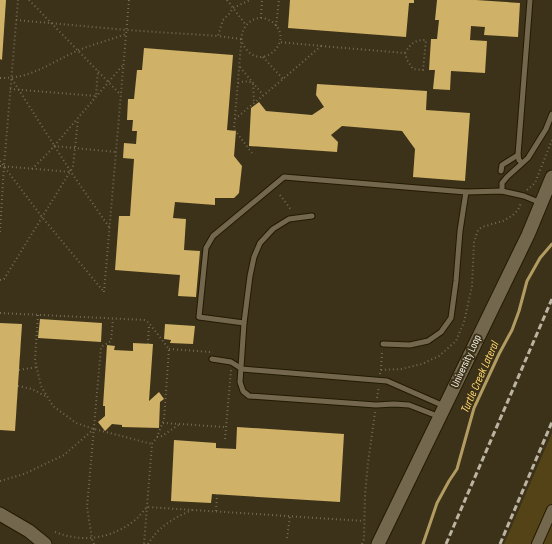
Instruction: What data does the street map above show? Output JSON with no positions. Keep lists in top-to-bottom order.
{
  "streets": {
    "street": ["University Loop"]
  },
  "water": ["Turtle Creek Lateral"]
}
